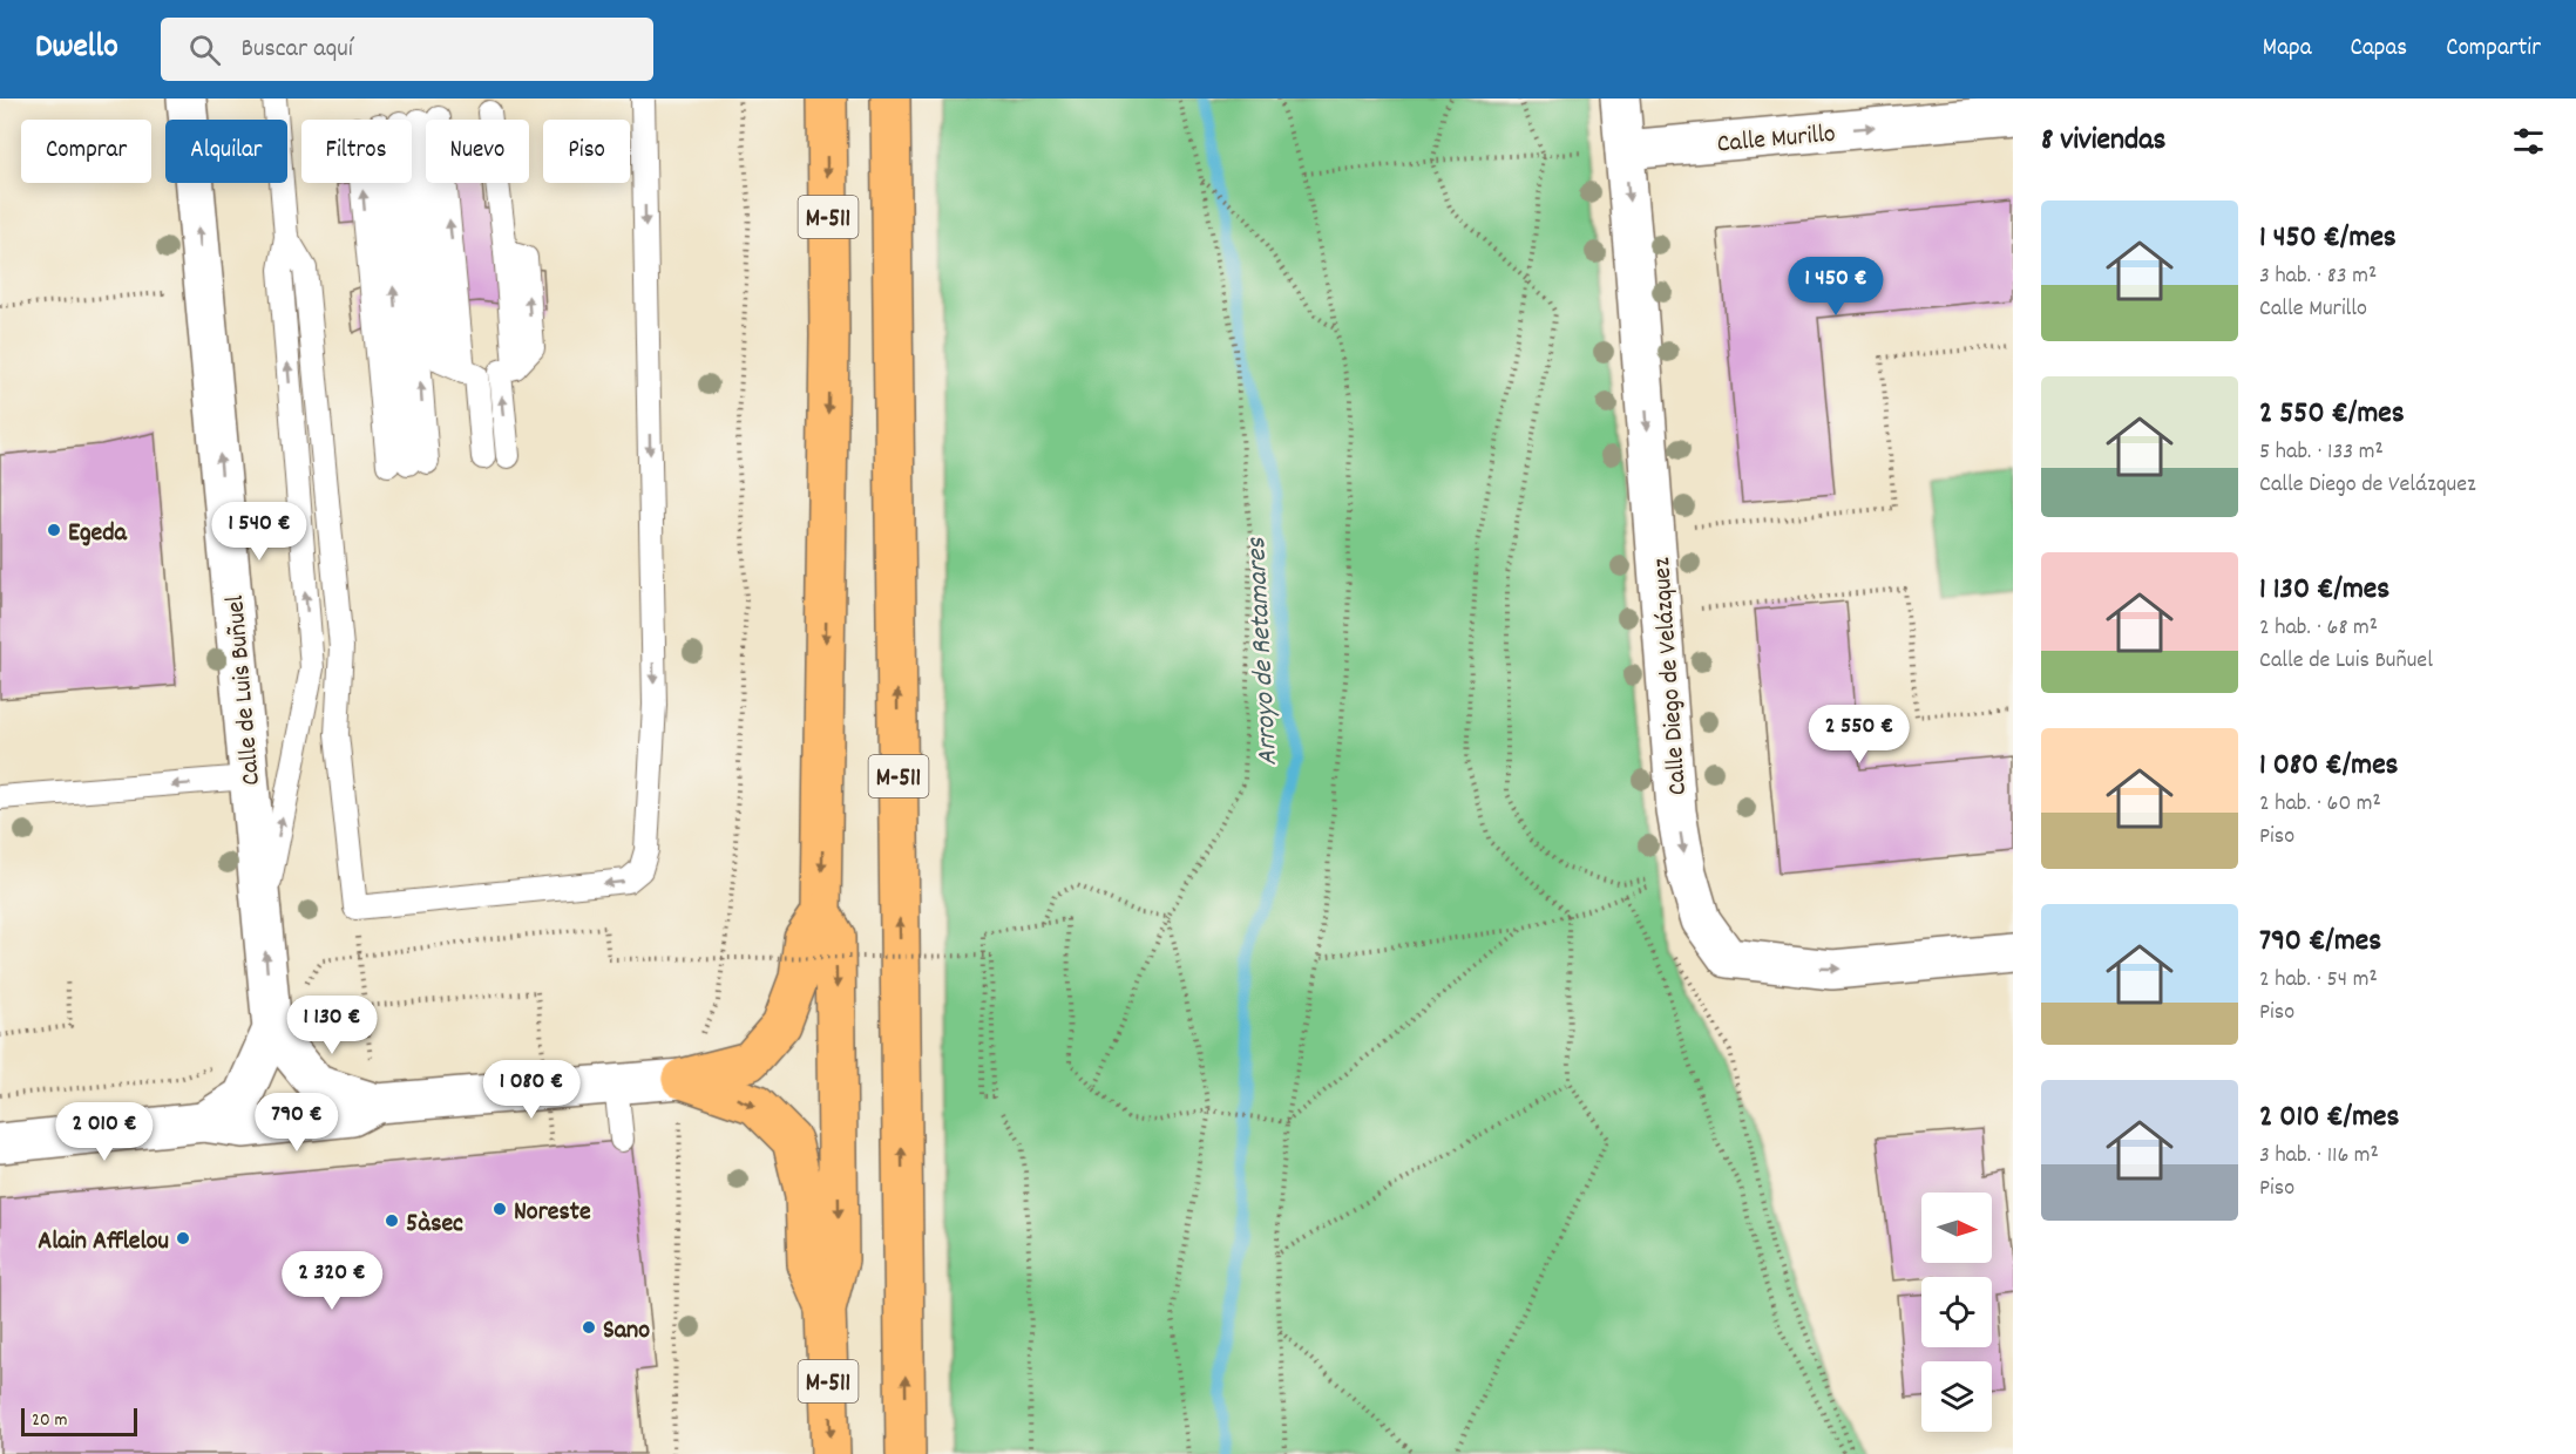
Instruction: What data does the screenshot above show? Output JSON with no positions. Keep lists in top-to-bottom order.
{
  "streets": {
    "highway": ["M-511"],
    "street": ["Calle Murillo", "Calle Diego de Velázquez", "Calle de Luis Buñuel"]
  },
  "crossings": [
    ["Calle Murillo", "Calle Diego de Velázquez"]
  ],
  "one_way": ["Calle Murillo", "Calle Diego de Velázquez", "Calle de Luis Buñuel"],
  "water": ["Arroyo de Retamares"],
  "places": [
    "Egeda",
    "Noreste",
    "5àsec",
    "Alain Afflelou",
    "Sano"
  ],
  "scale_bar": "20 m",
  "north": "right",
  "page": {
    "header": "Dwello",
    "search": "Buscar aquí",
    "nav": ["Mapa", "Capas", "Compartir"],
    "heading": "8 viviendas",
    "chip": [
      "Comprar",
      "Alquilar",
      "Filtros",
      "Nuevo",
      "Piso"
    ],
    "list": [
      {
        "name": "1 450 €/mes",
        "note": "3 hab. · 83 m² · Calle Murillo"
      },
      {
        "name": "2 550 €/mes",
        "note": "5 hab. · 133 m² · Calle Diego de Velázquez"
      },
      {
        "name": "1 130 €/mes",
        "note": "2 hab. · 68 m² · Calle de Luis Buñuel"
      },
      {
        "name": "1 080 €/mes",
        "note": "2 hab. · 60 m² · Piso"
      },
      {
        "name": "790 €/mes",
        "note": "2 hab. · 54 m² · Piso"
      },
      {
        "name": "2 010 €/mes",
        "note": "3 hab. · 116 m² · Piso"
      }
    ],
    "price": [
      "1 450 €",
      "1 540 €",
      "2 550 €",
      "1 130 €",
      "1 080 €",
      "790 €",
      "2 010 €",
      "2 320 €"
    ],
    "scale": "20 m"
  }
}
